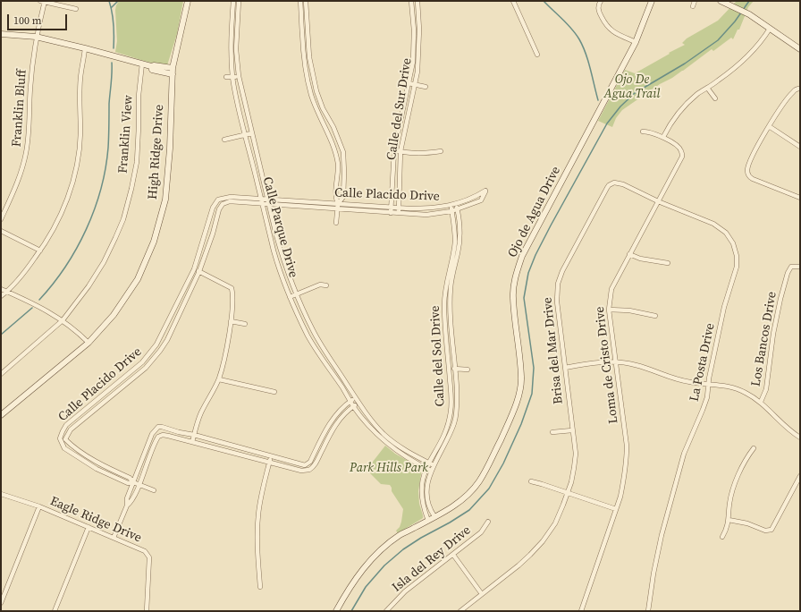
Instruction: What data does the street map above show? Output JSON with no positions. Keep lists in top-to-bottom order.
{
  "streets": {
    "street": [
      "Franklin Bluff",
      "Calle del Sur Drive",
      "Franklin View",
      "High Ridge Drive",
      "Calle Placido Drive",
      "Ojo de Agua Drive",
      "Calle Parque Drive",
      "Los Bancos Drive",
      "Brisa del Mar Drive",
      "Calle del Sol Drive",
      "La Posta Drive",
      "Loma de Cristo Drive",
      "Eagle Ridge Drive",
      "Isla del Rey Drive"
    ]
  },
  "crossings": [
    ["Calle del Sur Drive", "Calle Placido Drive"],
    ["Calle Placido Drive", "Calle Parque Drive"],
    ["Calle Placido Drive", "Calle del Sol Drive"],
    ["Ojo de Agua Drive", "Calle del Sol Drive"],
    ["Calle Parque Drive", "Calle del Sol Drive"],
    ["Brisa del Mar Drive", "La Posta Drive"],
    ["Brisa del Mar Drive", "Loma de Cristo Drive"],
    ["La Posta Drive", "Loma de Cristo Drive"]
  ],
  "parks": ["Ojo De Agua Trail", "Park Hills Park"],
  "scale_bar": "100 m"
}
